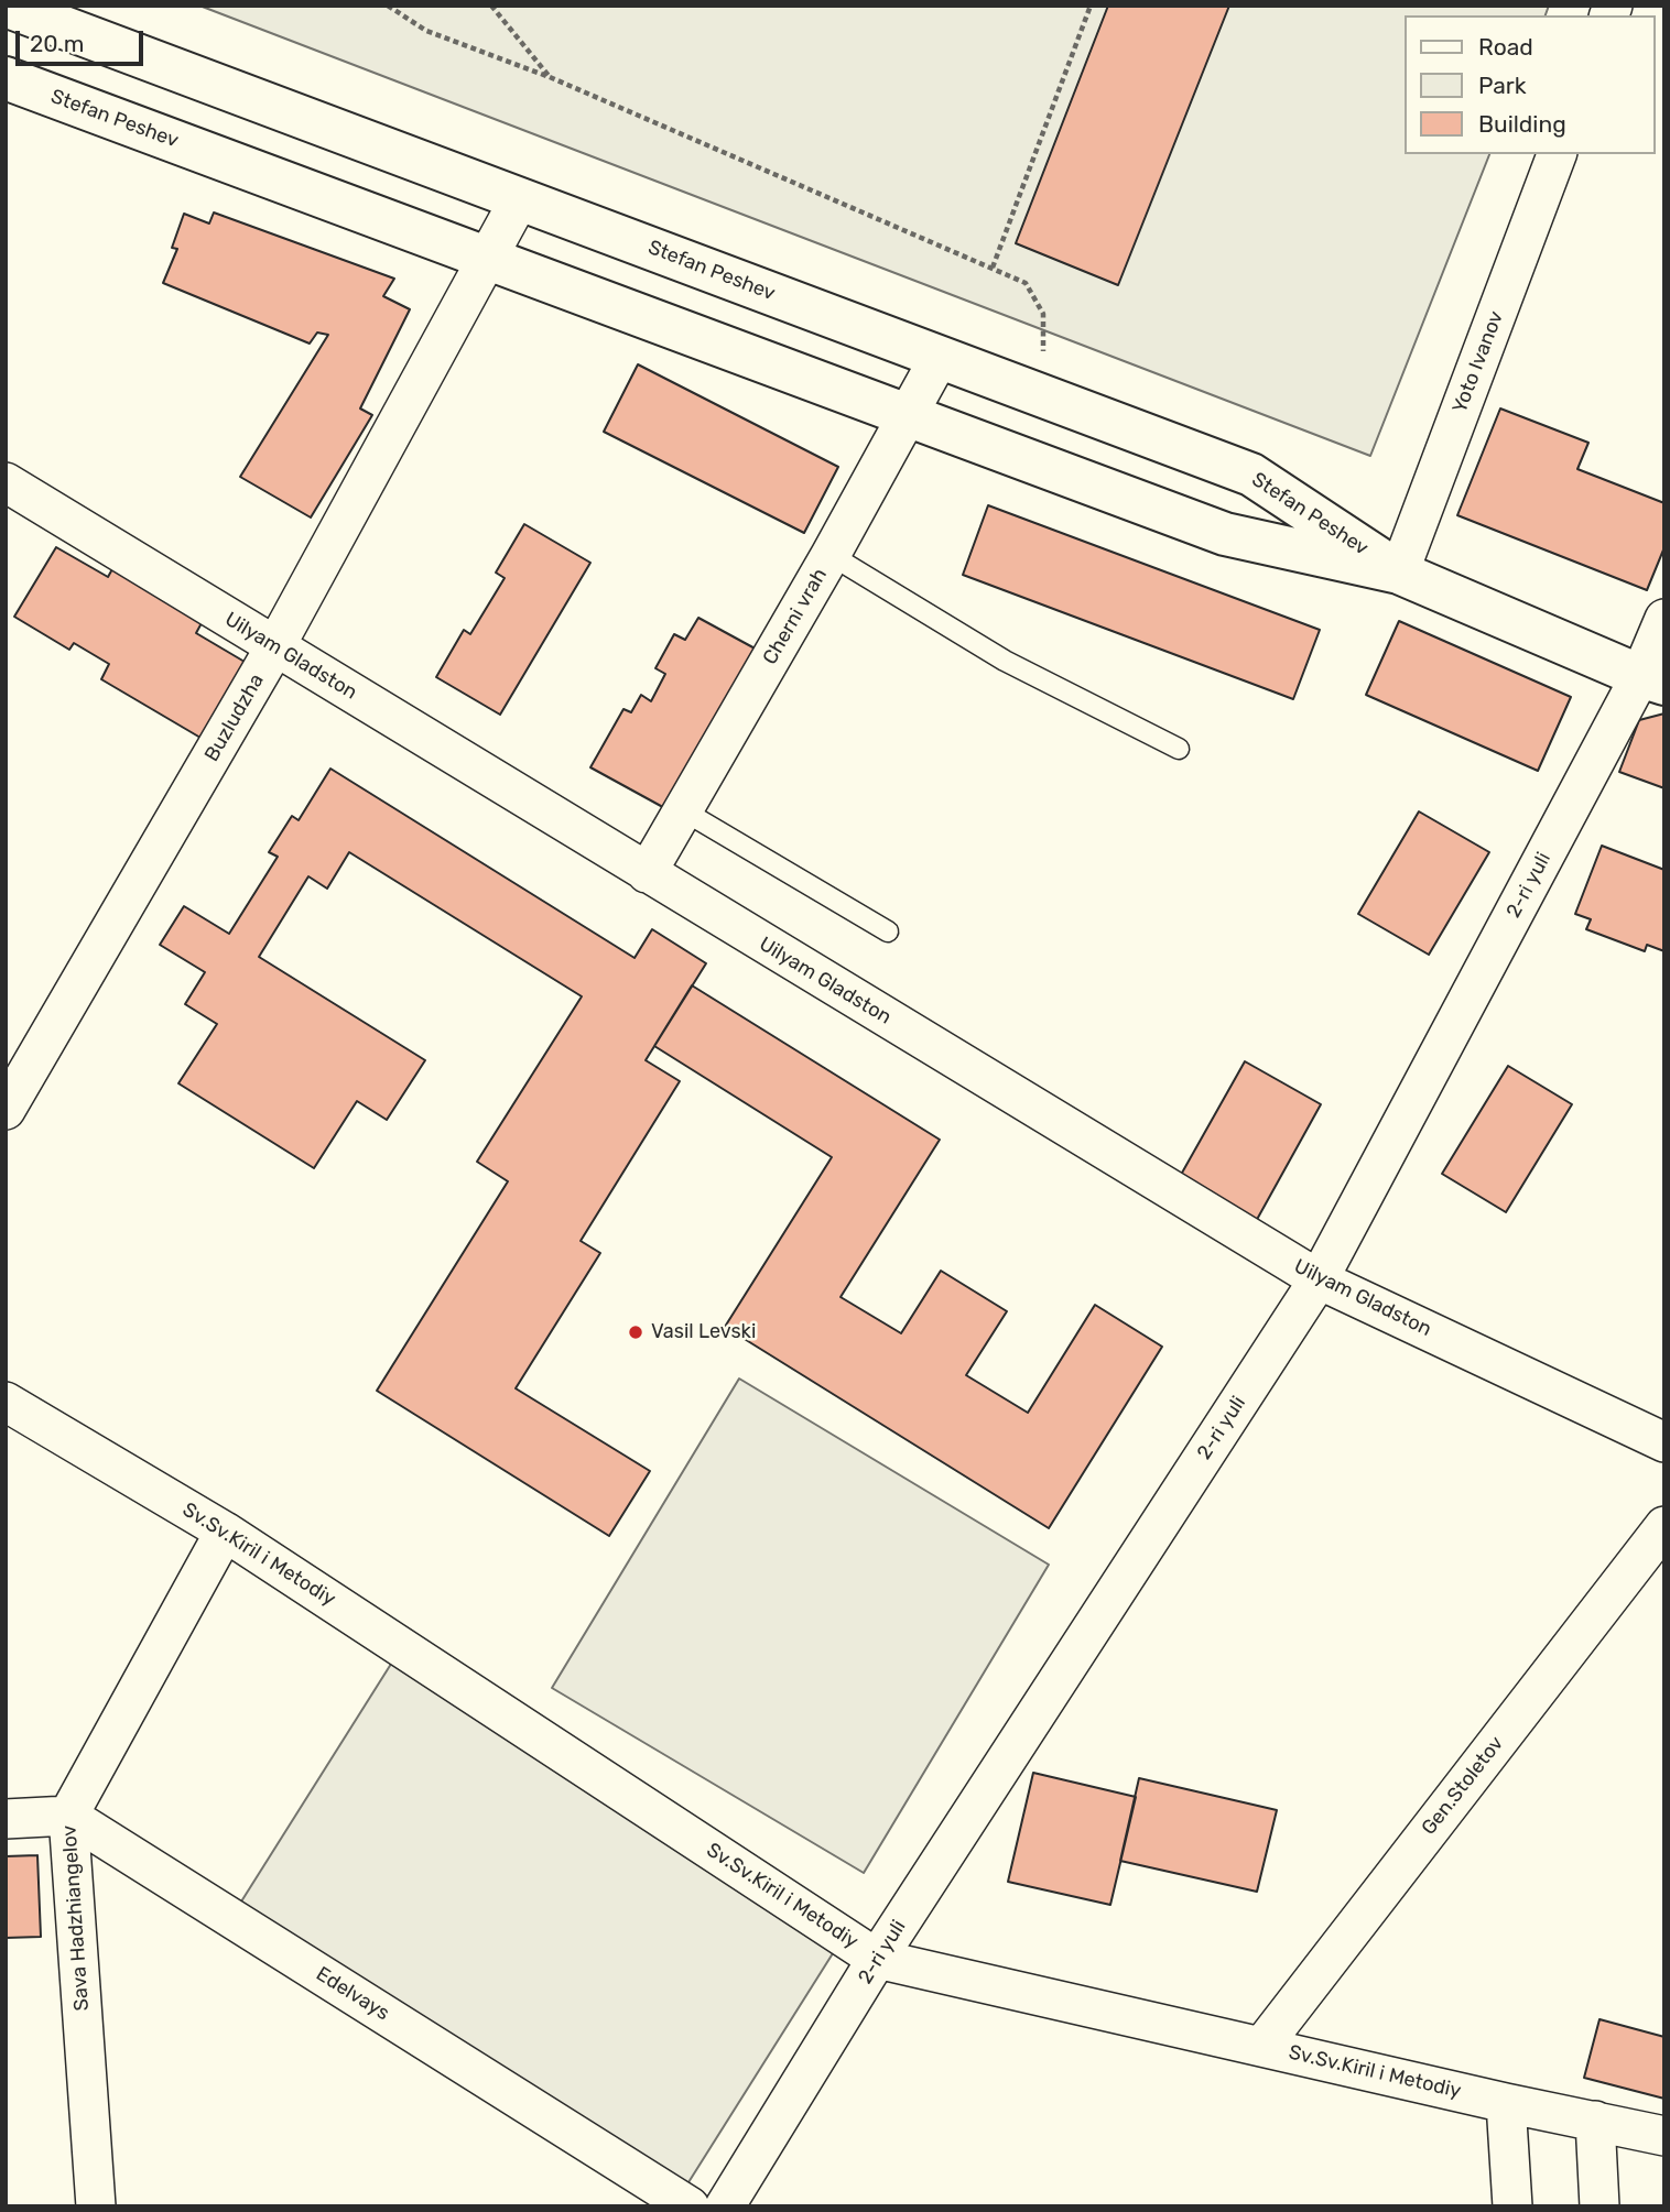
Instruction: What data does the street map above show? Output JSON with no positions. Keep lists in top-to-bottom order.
{
  "streets": {
    "street": [
      "Stefan Peshev",
      "Yoto Ivanov",
      "Cherni vrah",
      "Uilyam Gladston",
      "Buzludzha",
      "2-ri yuli",
      "Sv.Sv.Kiril i Metodiy",
      "Gen.Stoletov",
      "Sava Hadzhiangelov",
      "Edelvays"
    ]
  },
  "crossings": [
    ["Stefan Peshev", "Yoto Ivanov"],
    ["Stefan Peshev", "Cherni vrah"],
    ["Stefan Peshev", "Buzludzha"],
    ["Stefan Peshev", "2-ri yuli"],
    ["Cherni vrah", "Uilyam Gladston"],
    ["Uilyam Gladston", "Buzludzha"],
    ["Uilyam Gladston", "2-ri yuli"],
    ["2-ri yuli", "Sv.Sv.Kiril i Metodiy"],
    ["Sv.Sv.Kiril i Metodiy", "Gen.Stoletov"],
    ["Sv.Sv.Kiril i Metodiy", "Sava Hadzhiangelov"],
    ["Sava Hadzhiangelov", "Edelvays"]
  ],
  "places": ["Vasil Levski"],
  "legend": ["Road", "Park", "Building"],
  "scale_bar": "20 m"
}
